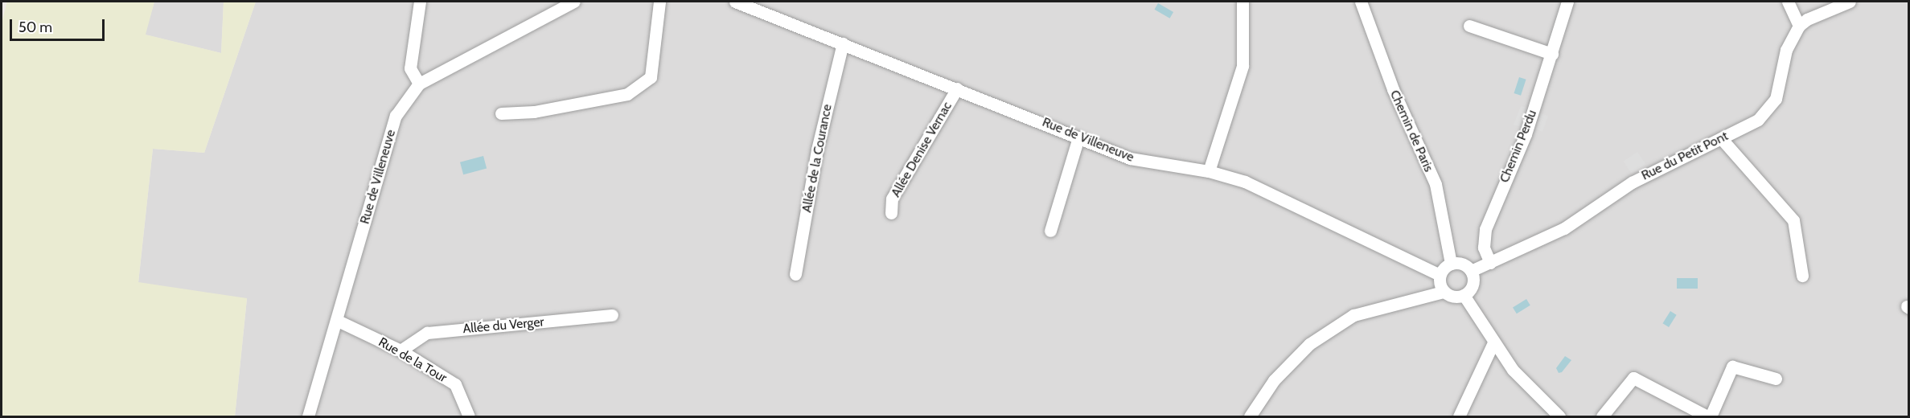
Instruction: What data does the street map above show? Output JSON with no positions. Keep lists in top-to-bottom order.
{
  "streets": {
    "street": [
      "Chemin de Paris",
      "Rue de Villeneuve",
      "Chemin Perdu",
      "Allée Denise Vernac",
      "Rue du Petit Pont",
      "Allée de la Courance",
      "Allée du Verger",
      "Rue de la Tour"
    ]
  },
  "crossings": [
    ["Chemin de Paris", "Rue de Villeneuve"],
    ["Chemin de Paris", "Rue du Petit Pont"],
    ["Rue de Villeneuve", "Allée Denise Vernac"],
    ["Rue de Villeneuve", "Rue du Petit Pont"],
    ["Rue de Villeneuve", "Allée de la Courance"],
    ["Rue de Villeneuve", "Rue de la Tour"],
    ["Chemin Perdu", "Rue du Petit Pont"],
    ["Allée du Verger", "Rue de la Tour"]
  ],
  "scale_bar": "50 m"
}
